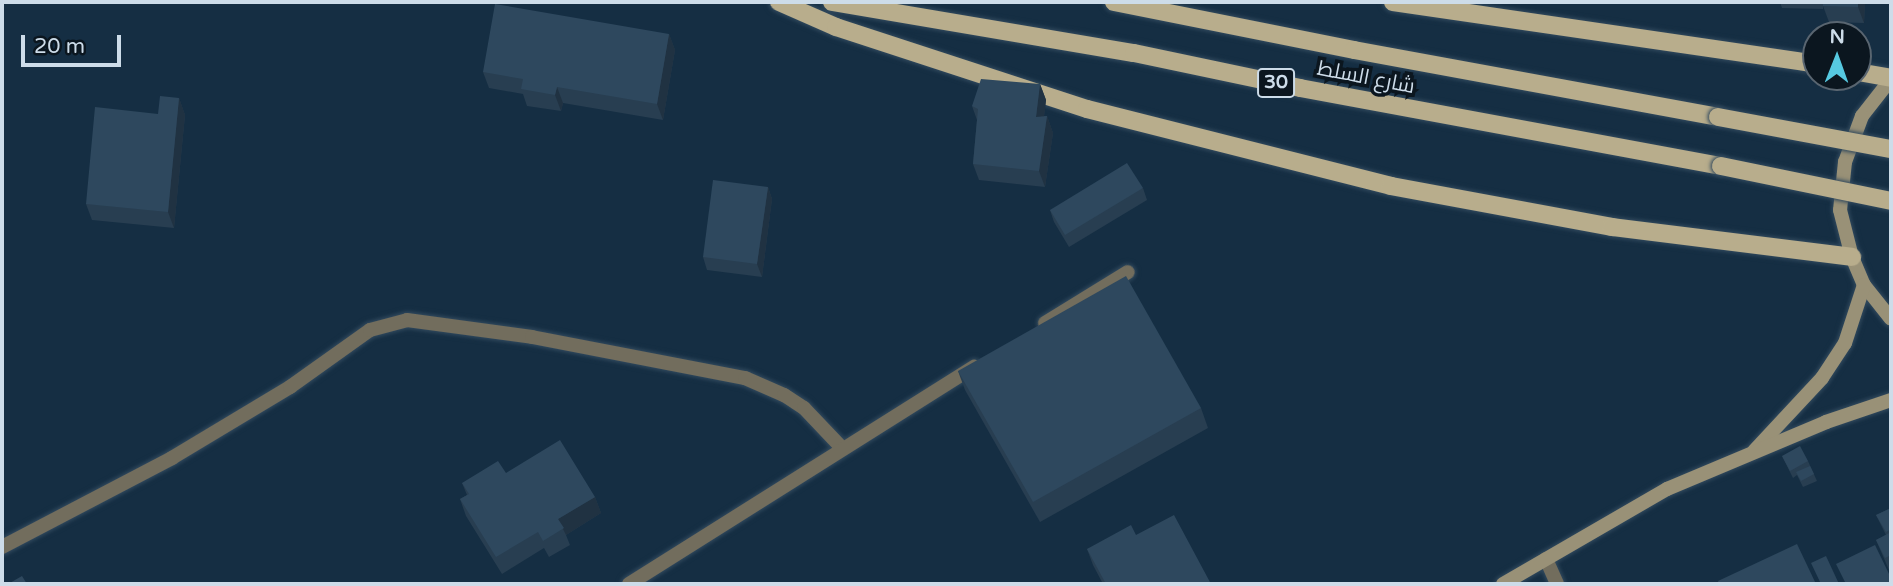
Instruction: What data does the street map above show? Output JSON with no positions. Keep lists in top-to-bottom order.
{
  "streets": {
    "main road": ["شارع السلط", "30"]
  },
  "scale_bar": "20 m",
  "north": "top"
}
